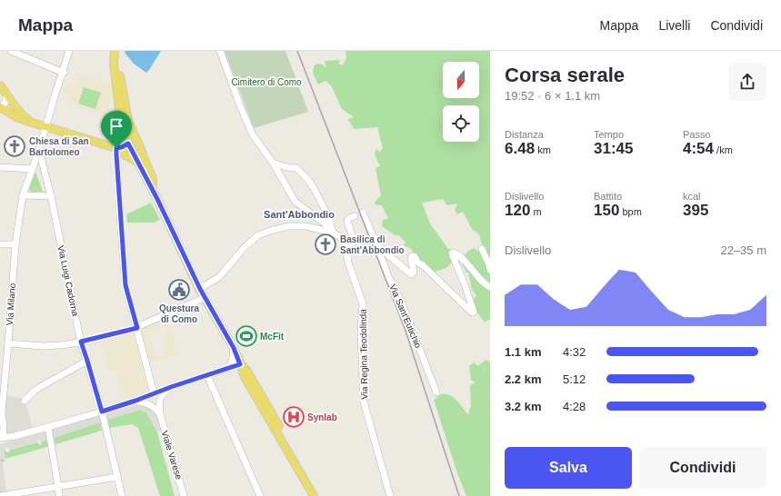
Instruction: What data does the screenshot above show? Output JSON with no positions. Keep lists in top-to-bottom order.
{
  "streets": {
    "street": [
      "Via Luigi Cadorna",
      "Via Milano",
      "Via Sant'Eutichio",
      "Via Regina Teodolinda",
      "Viale Varese"
    ]
  },
  "crossings": [
    ["Via Luigi Cadorna", "Via Milano"]
  ],
  "districts": ["Sant'Abbondio"],
  "parks": ["Cimitero di Como"],
  "places": {
    "church": ["Chiesa di San Bartolomeo", "Basilica di Sant'Abbondio"],
    "public building": ["Questura di Como"],
    "sports": ["McFit"],
    "hospital": ["Synlab"]
  },
  "north": "bottom",
  "page": {
    "header": "Mappa",
    "nav": ["Mappa", "Livelli", "Condividi"],
    "heading": ["Corsa serale", "19:52 · 6 × 1.1 km"],
    "stats": [
      ["Distanza", "6.48 km"],
      ["Tempo", "31:45"],
      ["Passo", "4:54 /km"],
      ["Dislivello", "120 m"],
      ["Battito", "150 bpm"],
      ["kcal", "395"]
    ],
    "chart": ["Dislivello", "22–35 m"],
    "list": [
      {
        "name": "1.1 km",
        "note": "4:32"
      },
      {
        "name": "2.2 km",
        "note": "5:12"
      },
      {
        "name": "3.2 km",
        "note": "4:28"
      }
    ],
    "buttons": ["Salva", "Condividi"]
  }
}
